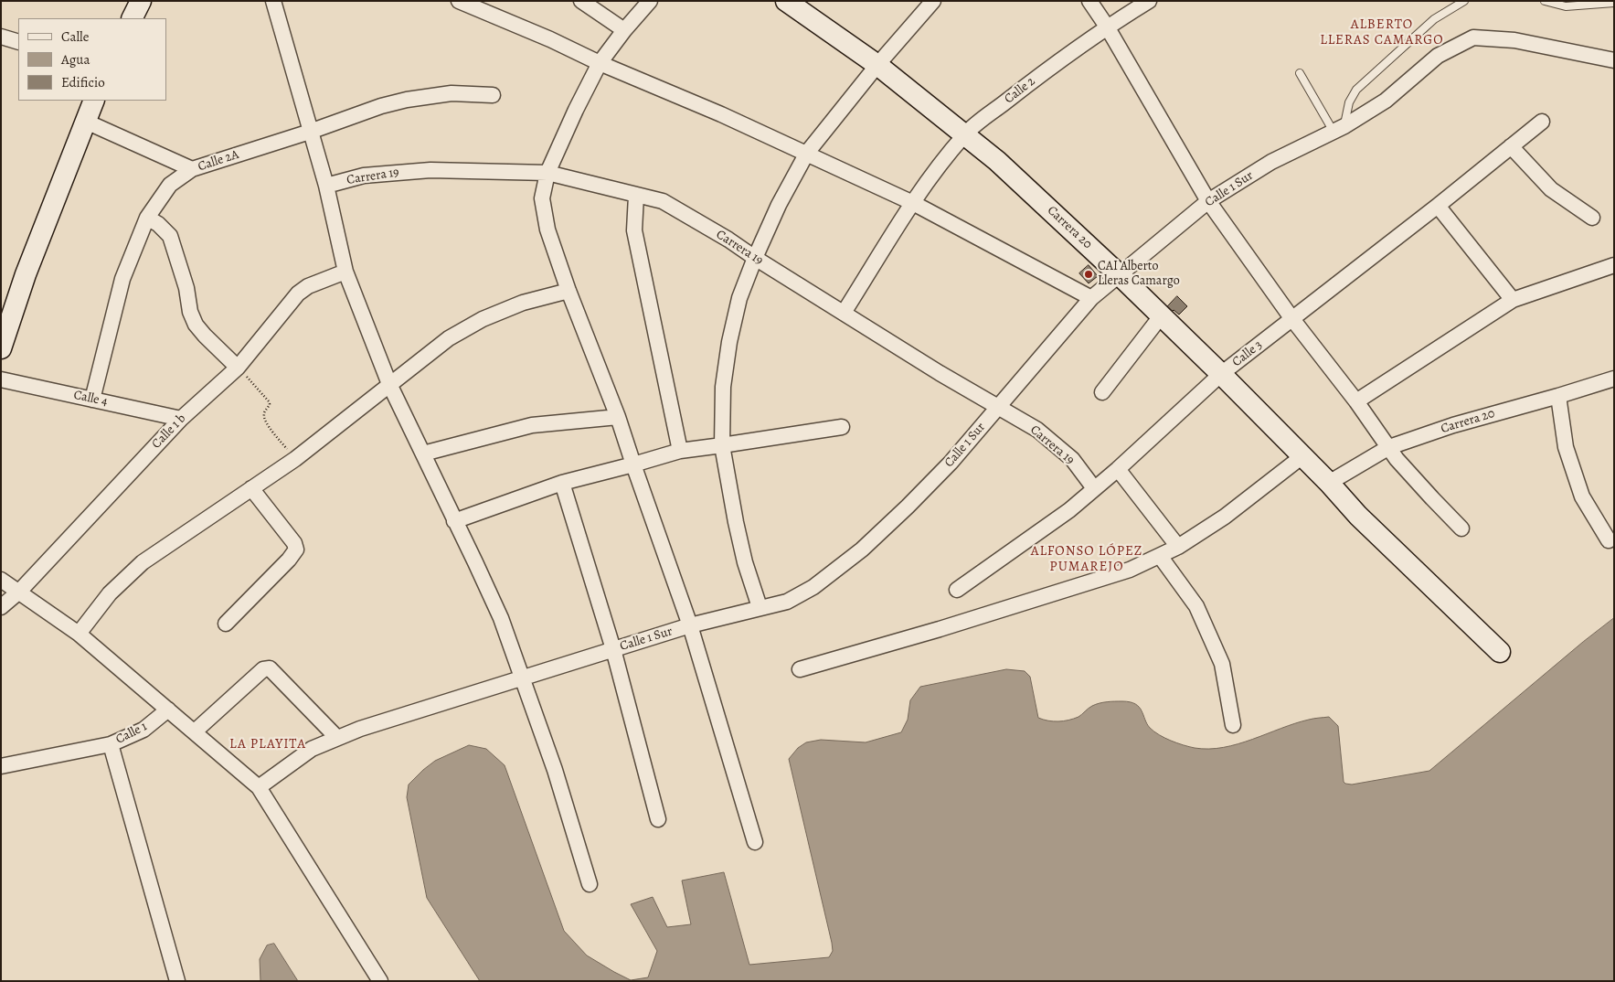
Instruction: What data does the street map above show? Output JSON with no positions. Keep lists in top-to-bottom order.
{
  "streets": {
    "street": [
      "Calle 2",
      "Calle 2A",
      "Carrera 19",
      "Calle 1 Sur",
      "Carrera 20",
      "Calle 3",
      "Calle 4",
      "Calle 1 b",
      "Calle 1"
    ]
  },
  "crossings": [
    ["Calle 2", "Carrera 19"],
    ["Calle 2", "Carrera 20"],
    ["Calle 2A", "Calle 4"],
    ["Carrera 19", "Calle 1 Sur"],
    ["Carrera 19", "Calle 3"],
    ["Calle 1 Sur", "Carrera 20"],
    ["Carrera 20", "Calle 3"],
    ["Calle 4", "Calle 1 b"]
  ],
  "districts": ["ALBERTO LLERAS CAMARGO", "ALFONSO LÓPEZ PUMAREJO", "LA PLAYITA"],
  "places": ["CAI Alberto Lleras Camargo"],
  "legend": ["Calle", "Agua", "Edificio"]
}
